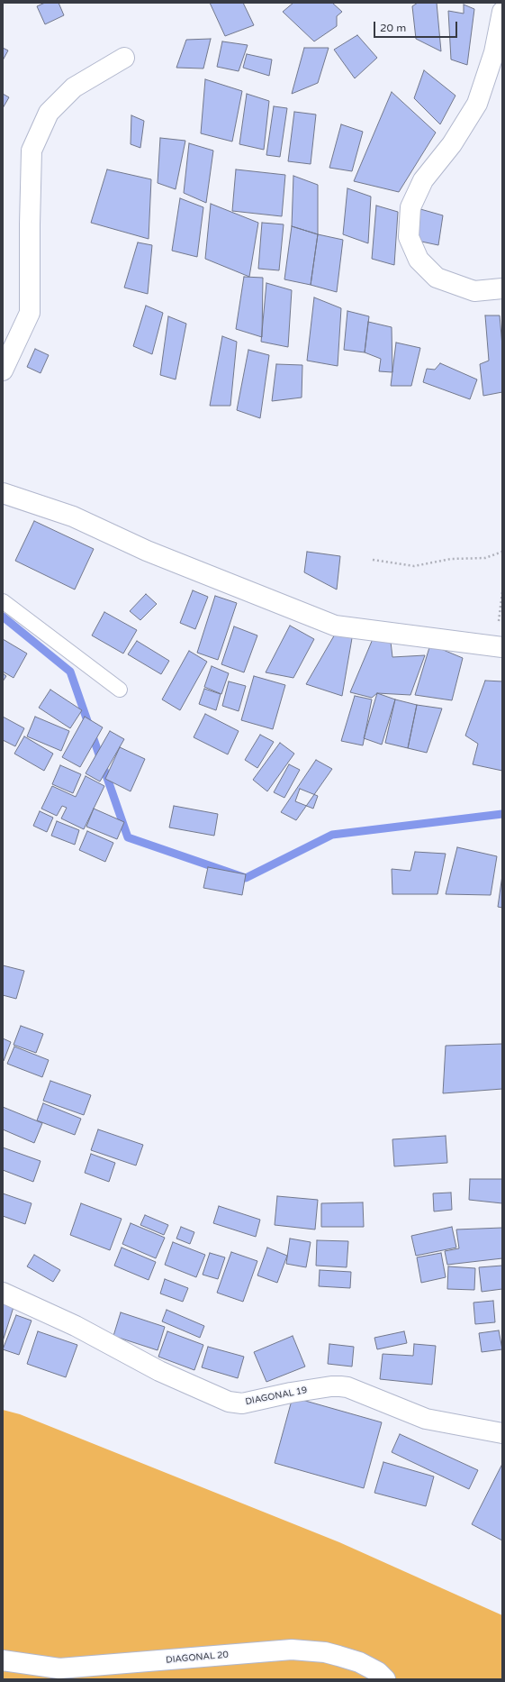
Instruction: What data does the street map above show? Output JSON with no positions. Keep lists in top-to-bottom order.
{
  "streets": {
    "street": ["DIAGONAL 19", "DIAGONAL 20"]
  },
  "scale_bar": "20 m"
}
